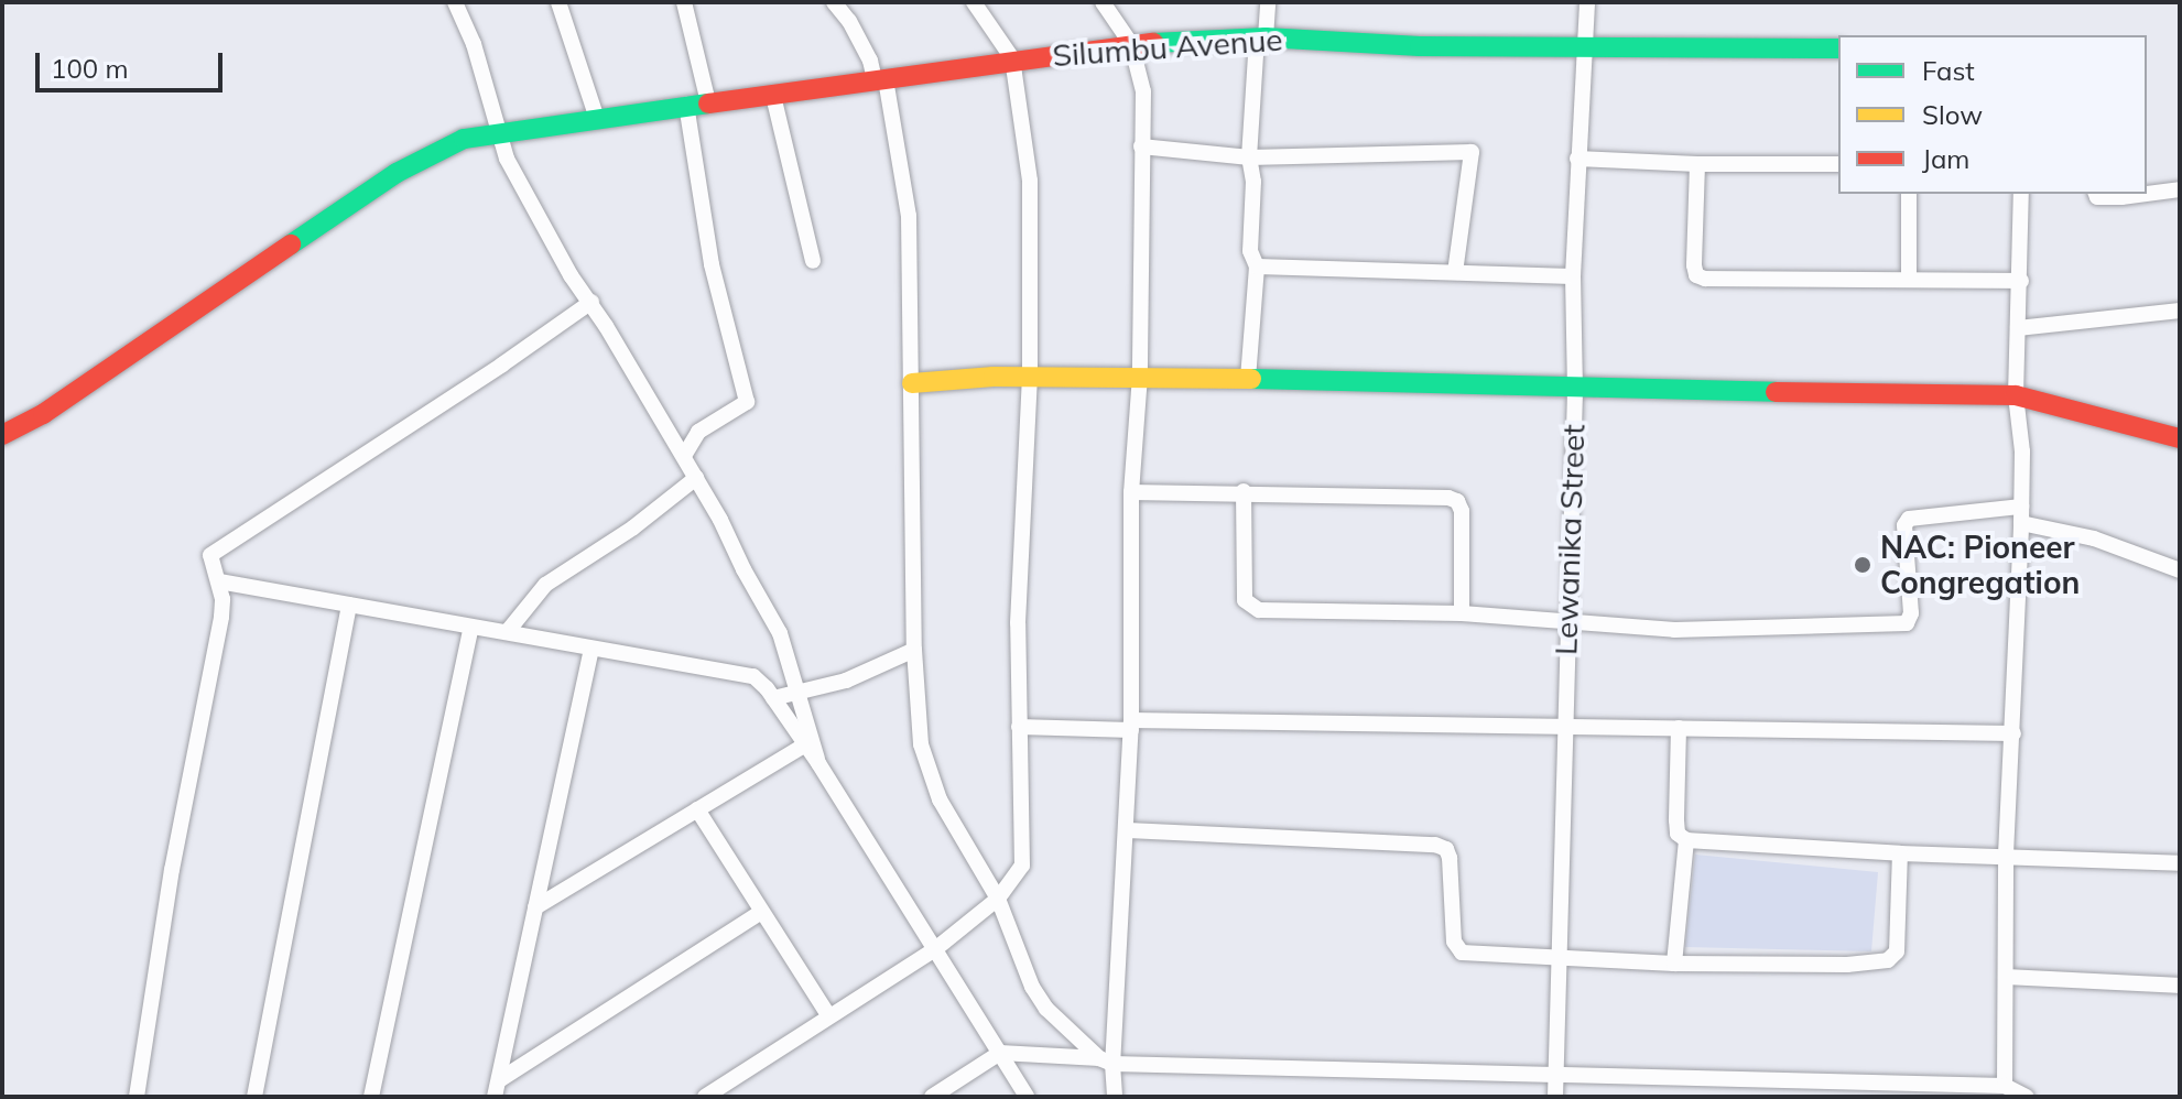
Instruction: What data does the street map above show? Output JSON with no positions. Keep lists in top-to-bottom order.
{
  "streets": {
    "street": ["Silumbu Avenue", "Lewanika Street"]
  },
  "crossings": [
    ["Silumbu Avenue", "Lewanika Street"]
  ],
  "places": ["NAC: Pioneer Congregation"],
  "legend": ["Fast", "Slow", "Jam"],
  "scale_bar": "100 m"
}
